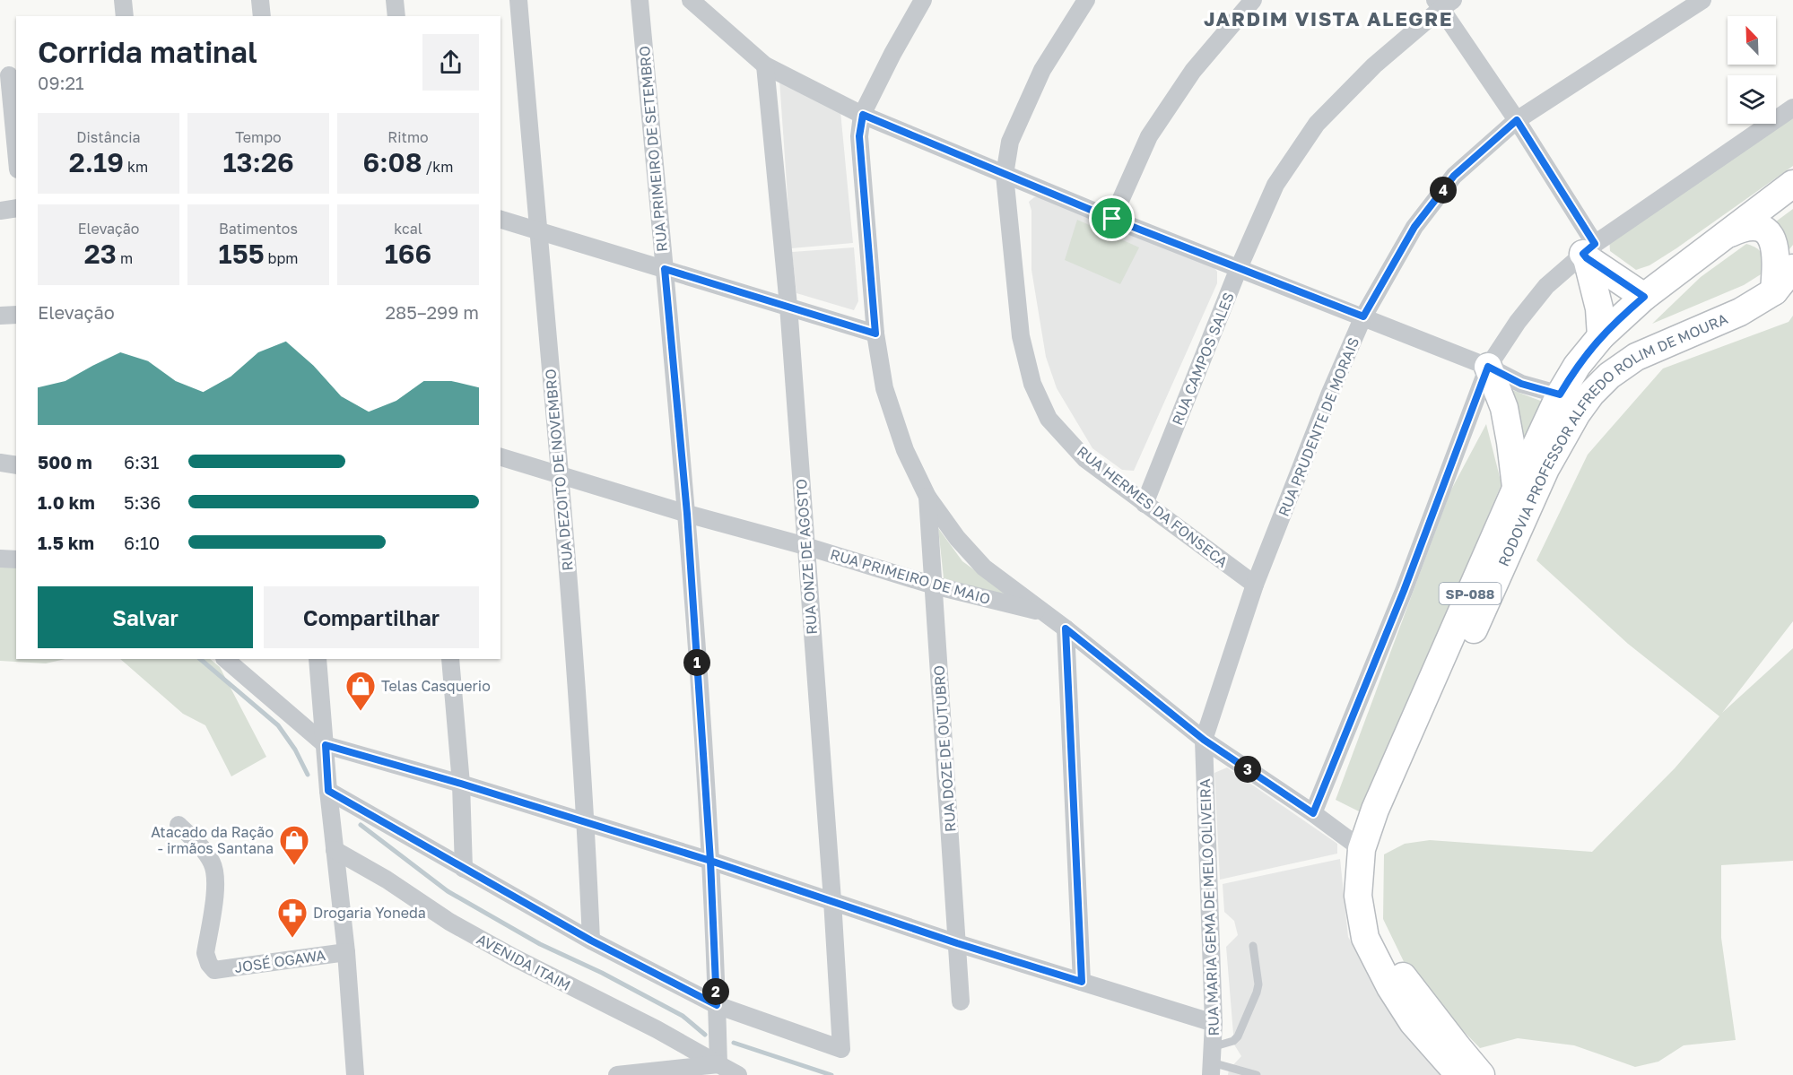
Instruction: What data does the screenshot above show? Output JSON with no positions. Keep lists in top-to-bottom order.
{
  "streets": {
    "main road": ["RODOVIA PROFESSOR ALFREDO ROLIM DE MOURA", "SP-088"],
    "street": [
      "RUA PRIMEIRO DE SETEMBRO",
      "RUA CAMPOS SALES",
      "RUA PRUDENTE DE MORAIS",
      "RUA DEZOITO DE NOVEMBRO",
      "RUA HERMES DA FONSECA",
      "RUA ONZE DE AGOSTO",
      "RUA PRIMEIRO DE MAIO",
      "RUA DOZE DE OUTUBRO",
      "RUA MARIA GEMA DE MELO OLIVEIRA",
      "JOSÉ OGAWA",
      "AVENIDA ITAIM"
    ]
  },
  "crossings": [
    ["RUA PRIMEIRO DE SETEMBRO", "RUA ONZE DE AGOSTO"],
    ["RUA PRIMEIRO DE SETEMBRO", "RUA PRIMEIRO DE MAIO"],
    ["RUA PRIMEIRO DE SETEMBRO", "AVENIDA ITAIM"],
    ["RUA CAMPOS SALES", "RUA HERMES DA FONSECA"],
    ["RUA PRUDENTE DE MORAIS", "RUA HERMES DA FONSECA"],
    ["RUA PRUDENTE DE MORAIS", "RUA MARIA GEMA DE MELO OLIVEIRA"],
    ["RUA DEZOITO DE NOVEMBRO", "RUA PRIMEIRO DE MAIO"],
    ["RUA ONZE DE AGOSTO", "RUA PRIMEIRO DE MAIO"],
    ["RUA PRIMEIRO DE MAIO", "RUA DOZE DE OUTUBRO"]
  ],
  "districts": ["JARDIM VISTA ALEGRE"],
  "places": {
    "shop": ["Telas Casquerio", "Atacado da Ração - irmãos Santana"],
    "pharmacy": ["Drogaria Yoneda"]
  },
  "north": "top left",
  "page": {
    "heading": ["Corrida matinal", "09:21"],
    "stats": [
      ["Distância", "2.19 km"],
      ["Tempo", "13:26"],
      ["Ritmo", "6:08 /km"],
      ["Elevação", "23 m"],
      ["Batimentos", "155 bpm"],
      ["kcal", "166"]
    ],
    "pins": [
      "4",
      "1",
      "3",
      "2"
    ],
    "chart": ["Elevação", "285–299 m"],
    "list": [
      {
        "name": "500 m",
        "note": "6:31"
      },
      {
        "name": "1.0 km",
        "note": "5:36"
      },
      {
        "name": "1.5 km",
        "note": "6:10"
      }
    ],
    "buttons": ["Salvar", "Compartilhar"]
  }
}
